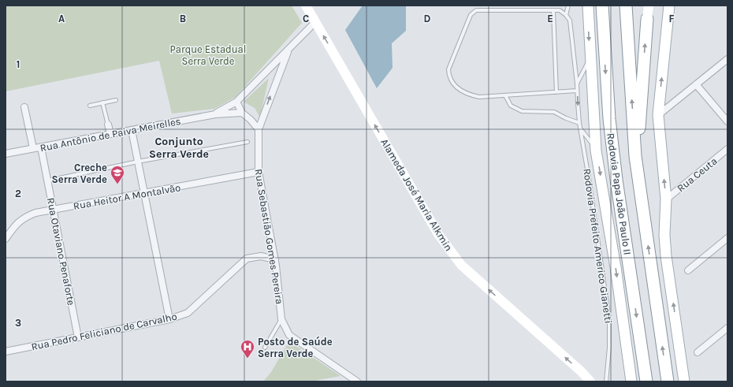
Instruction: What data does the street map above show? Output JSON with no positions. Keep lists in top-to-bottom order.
{
  "streets": {
    "highway": ["Rodovia Papa João Paulo II"],
    "street": [
      "Rua Antônio de Paiva Meirelles",
      "Rua Ceuta",
      "Alameda José Maria Alkmin",
      "Rua Heitor A Montalvão",
      "Rua Sebastião Gomes Pereira",
      "Rua Otaviano Penaforte",
      "Rua Pedro Feliciano de Carvalho"
    ],
    "lane": ["Rodovia Prefeito Americo Gianetti"]
  },
  "crossings": [
    ["Rua Antônio de Paiva Meirelles", "Alameda José Maria Alkmin"],
    ["Rua Antônio de Paiva Meirelles", "Rua Sebastião Gomes Pereira"],
    ["Rua Antônio de Paiva Meirelles", "Rua Otaviano Penaforte"],
    ["Rua Heitor A Montalvão", "Rua Sebastião Gomes Pereira"],
    ["Rua Heitor A Montalvão", "Rua Otaviano Penaforte"],
    ["Rua Sebastião Gomes Pereira", "Rua Pedro Feliciano de Carvalho"],
    ["Rua Otaviano Penaforte", "Rua Pedro Feliciano de Carvalho"]
  ],
  "one_way": ["Alameda José Maria Alkmin"],
  "districts": ["Conjunto Serra Verde"],
  "parks": ["Parque Estadual Serra Verde"],
  "places": {
    "school or university": ["Creche Serra Verde"],
    "hospital": ["Posto de Saúde Serra Verde"]
  },
  "grid": {
    "columns": [
      "A",
      "B",
      "C",
      "D",
      "E",
      "F"
    ],
    "rows": ["1", "2", "3"]
  }
}
